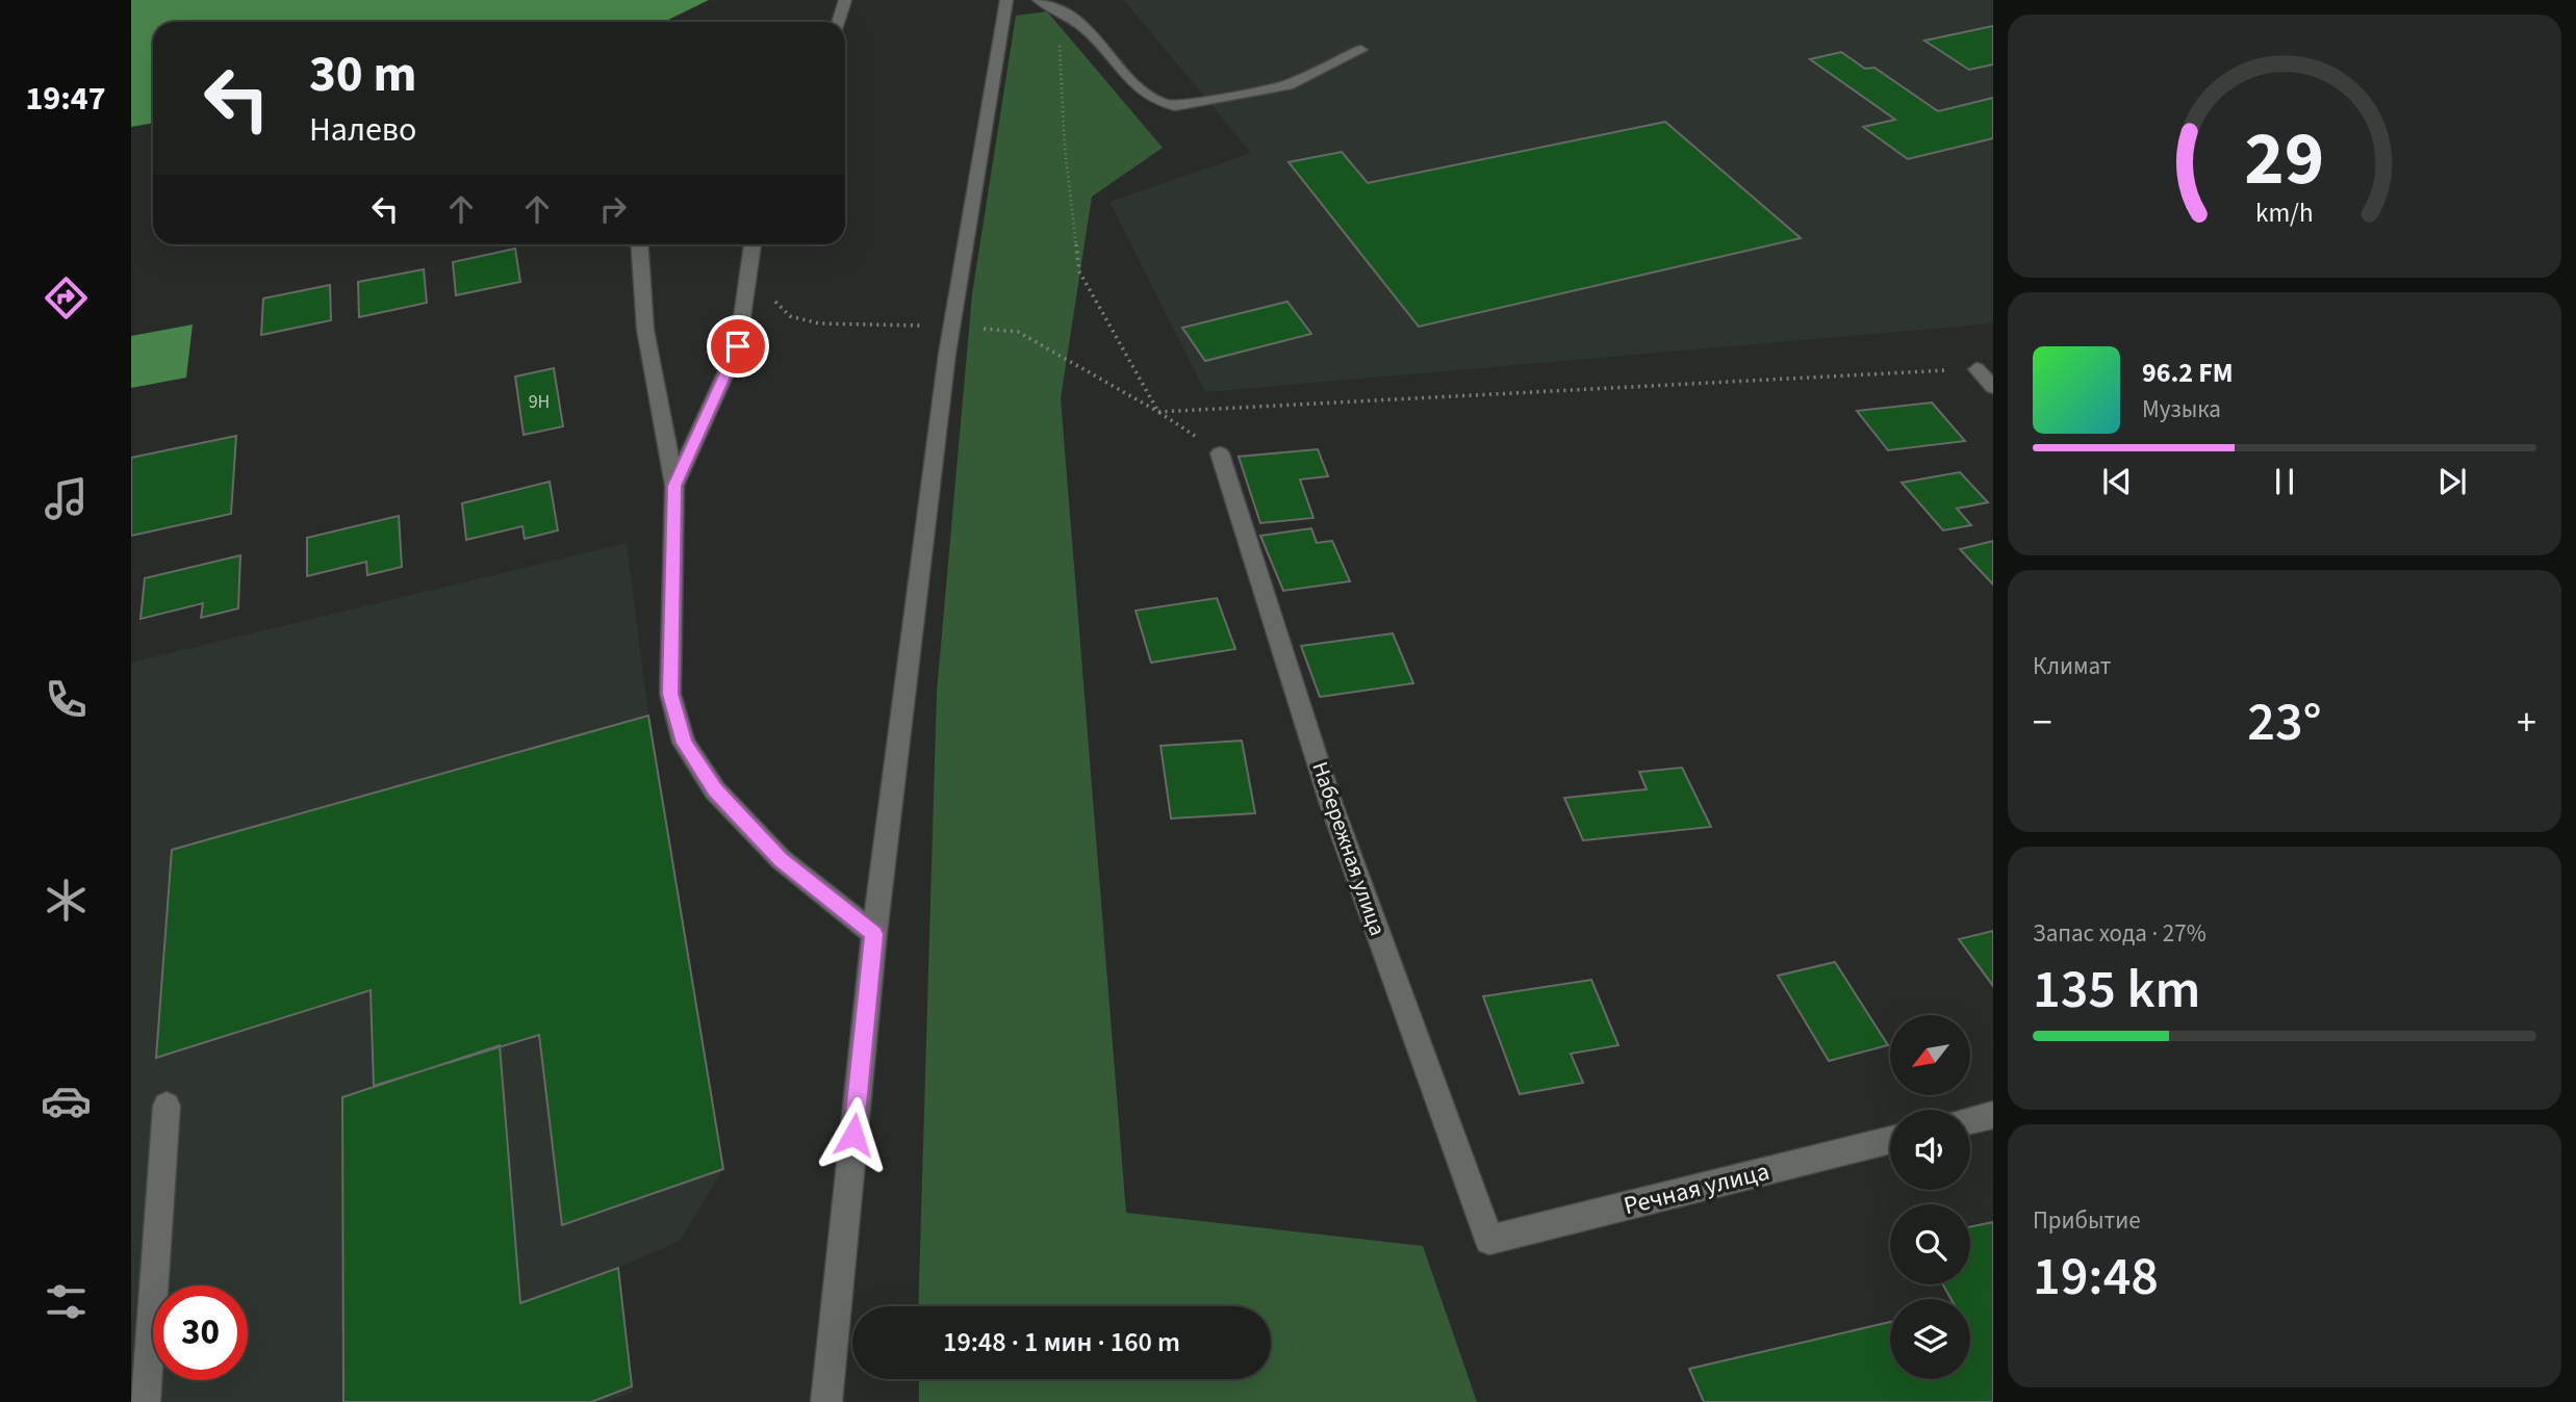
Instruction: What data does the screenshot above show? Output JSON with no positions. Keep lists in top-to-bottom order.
{
  "streets": {
    "street": ["Набережная улица", "Речная улица"]
  },
  "crossings": [
    ["Набережная улица", "Речная улица"]
  ],
  "house_numbers": ["9Н"],
  "north": "bottom left",
  "page": {
    "tabs": "19:47",
    "turn": ["30 m", "Налево"],
    "song": ["96.2 FM", "Музыка"],
    "tile": [
      "Климат",
      ["Запас хода · 27%", "135 km"],
      ["Прибытие", "19:48"]
    ],
    "heat": ["−", "23°", "+"],
    "limit": "30",
    "trip": "19:48 · 1 мин · 160 m",
    "gauge": ["29", "km/h"]
  }
}
